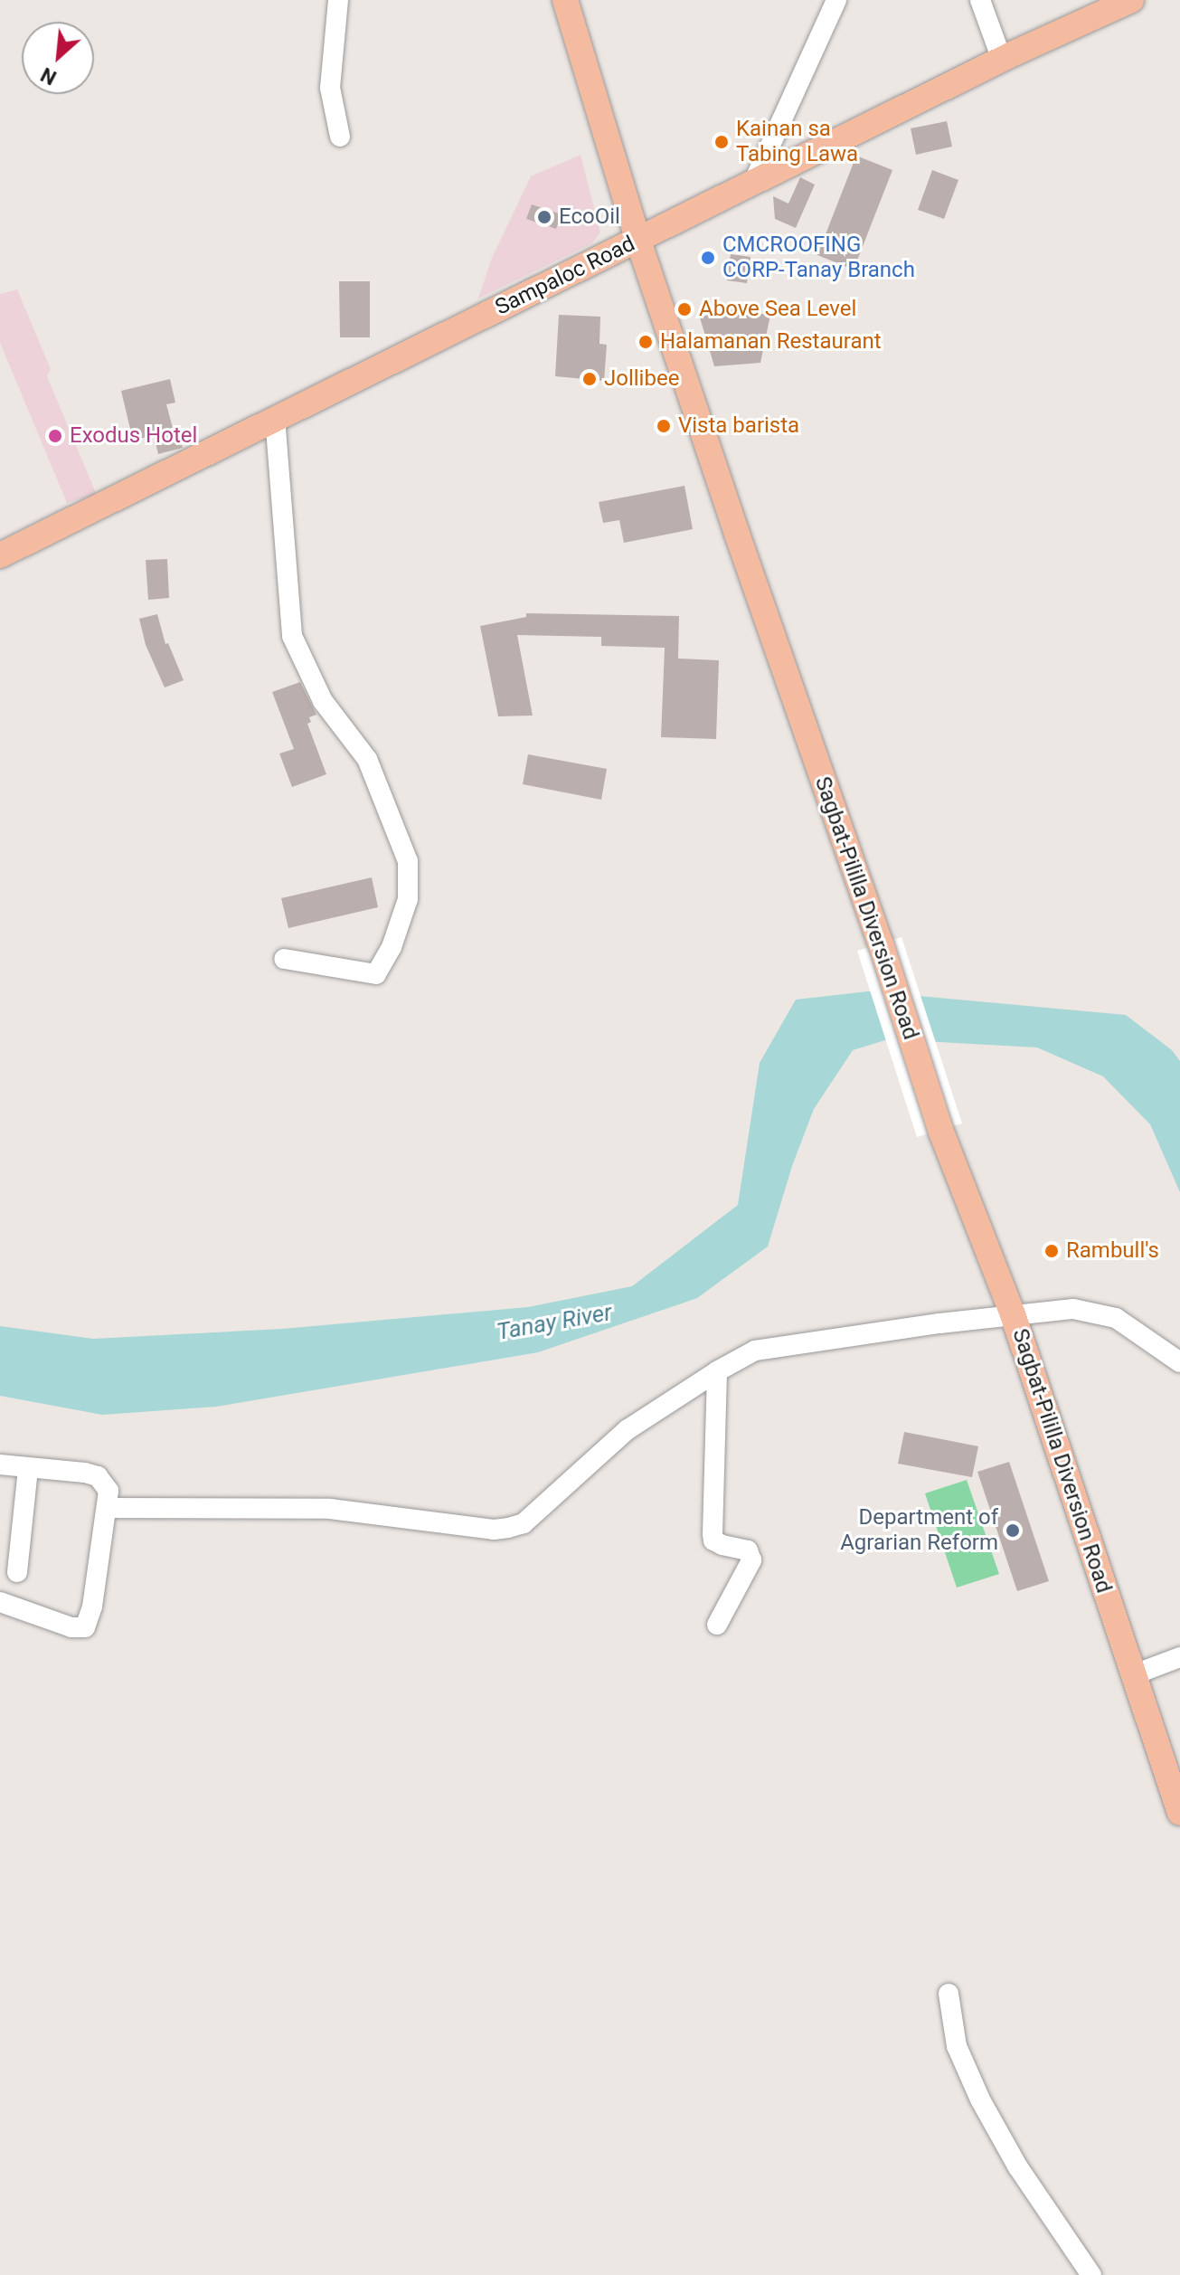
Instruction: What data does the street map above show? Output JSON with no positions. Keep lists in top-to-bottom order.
{
  "streets": {
    "main road": ["Sampaloc Road", "Sagbat-Pililla Diversion Road"]
  },
  "crossings": [
    ["Sampaloc Road", "Sagbat-Pililla Diversion Road"]
  ],
  "water": ["Tanay River"],
  "places": [
    "Kainan sa Tabing Lawa",
    "EcoOil",
    "CMCROOFING CORP-Tanay Branch",
    "Above Sea Level",
    "Halamanan Restaurant",
    "Jollibee",
    "Vista barista",
    "Exodus Hotel",
    "Rambull's",
    "Department of Agrarian Reform"
  ],
  "north": "bottom left"
}
